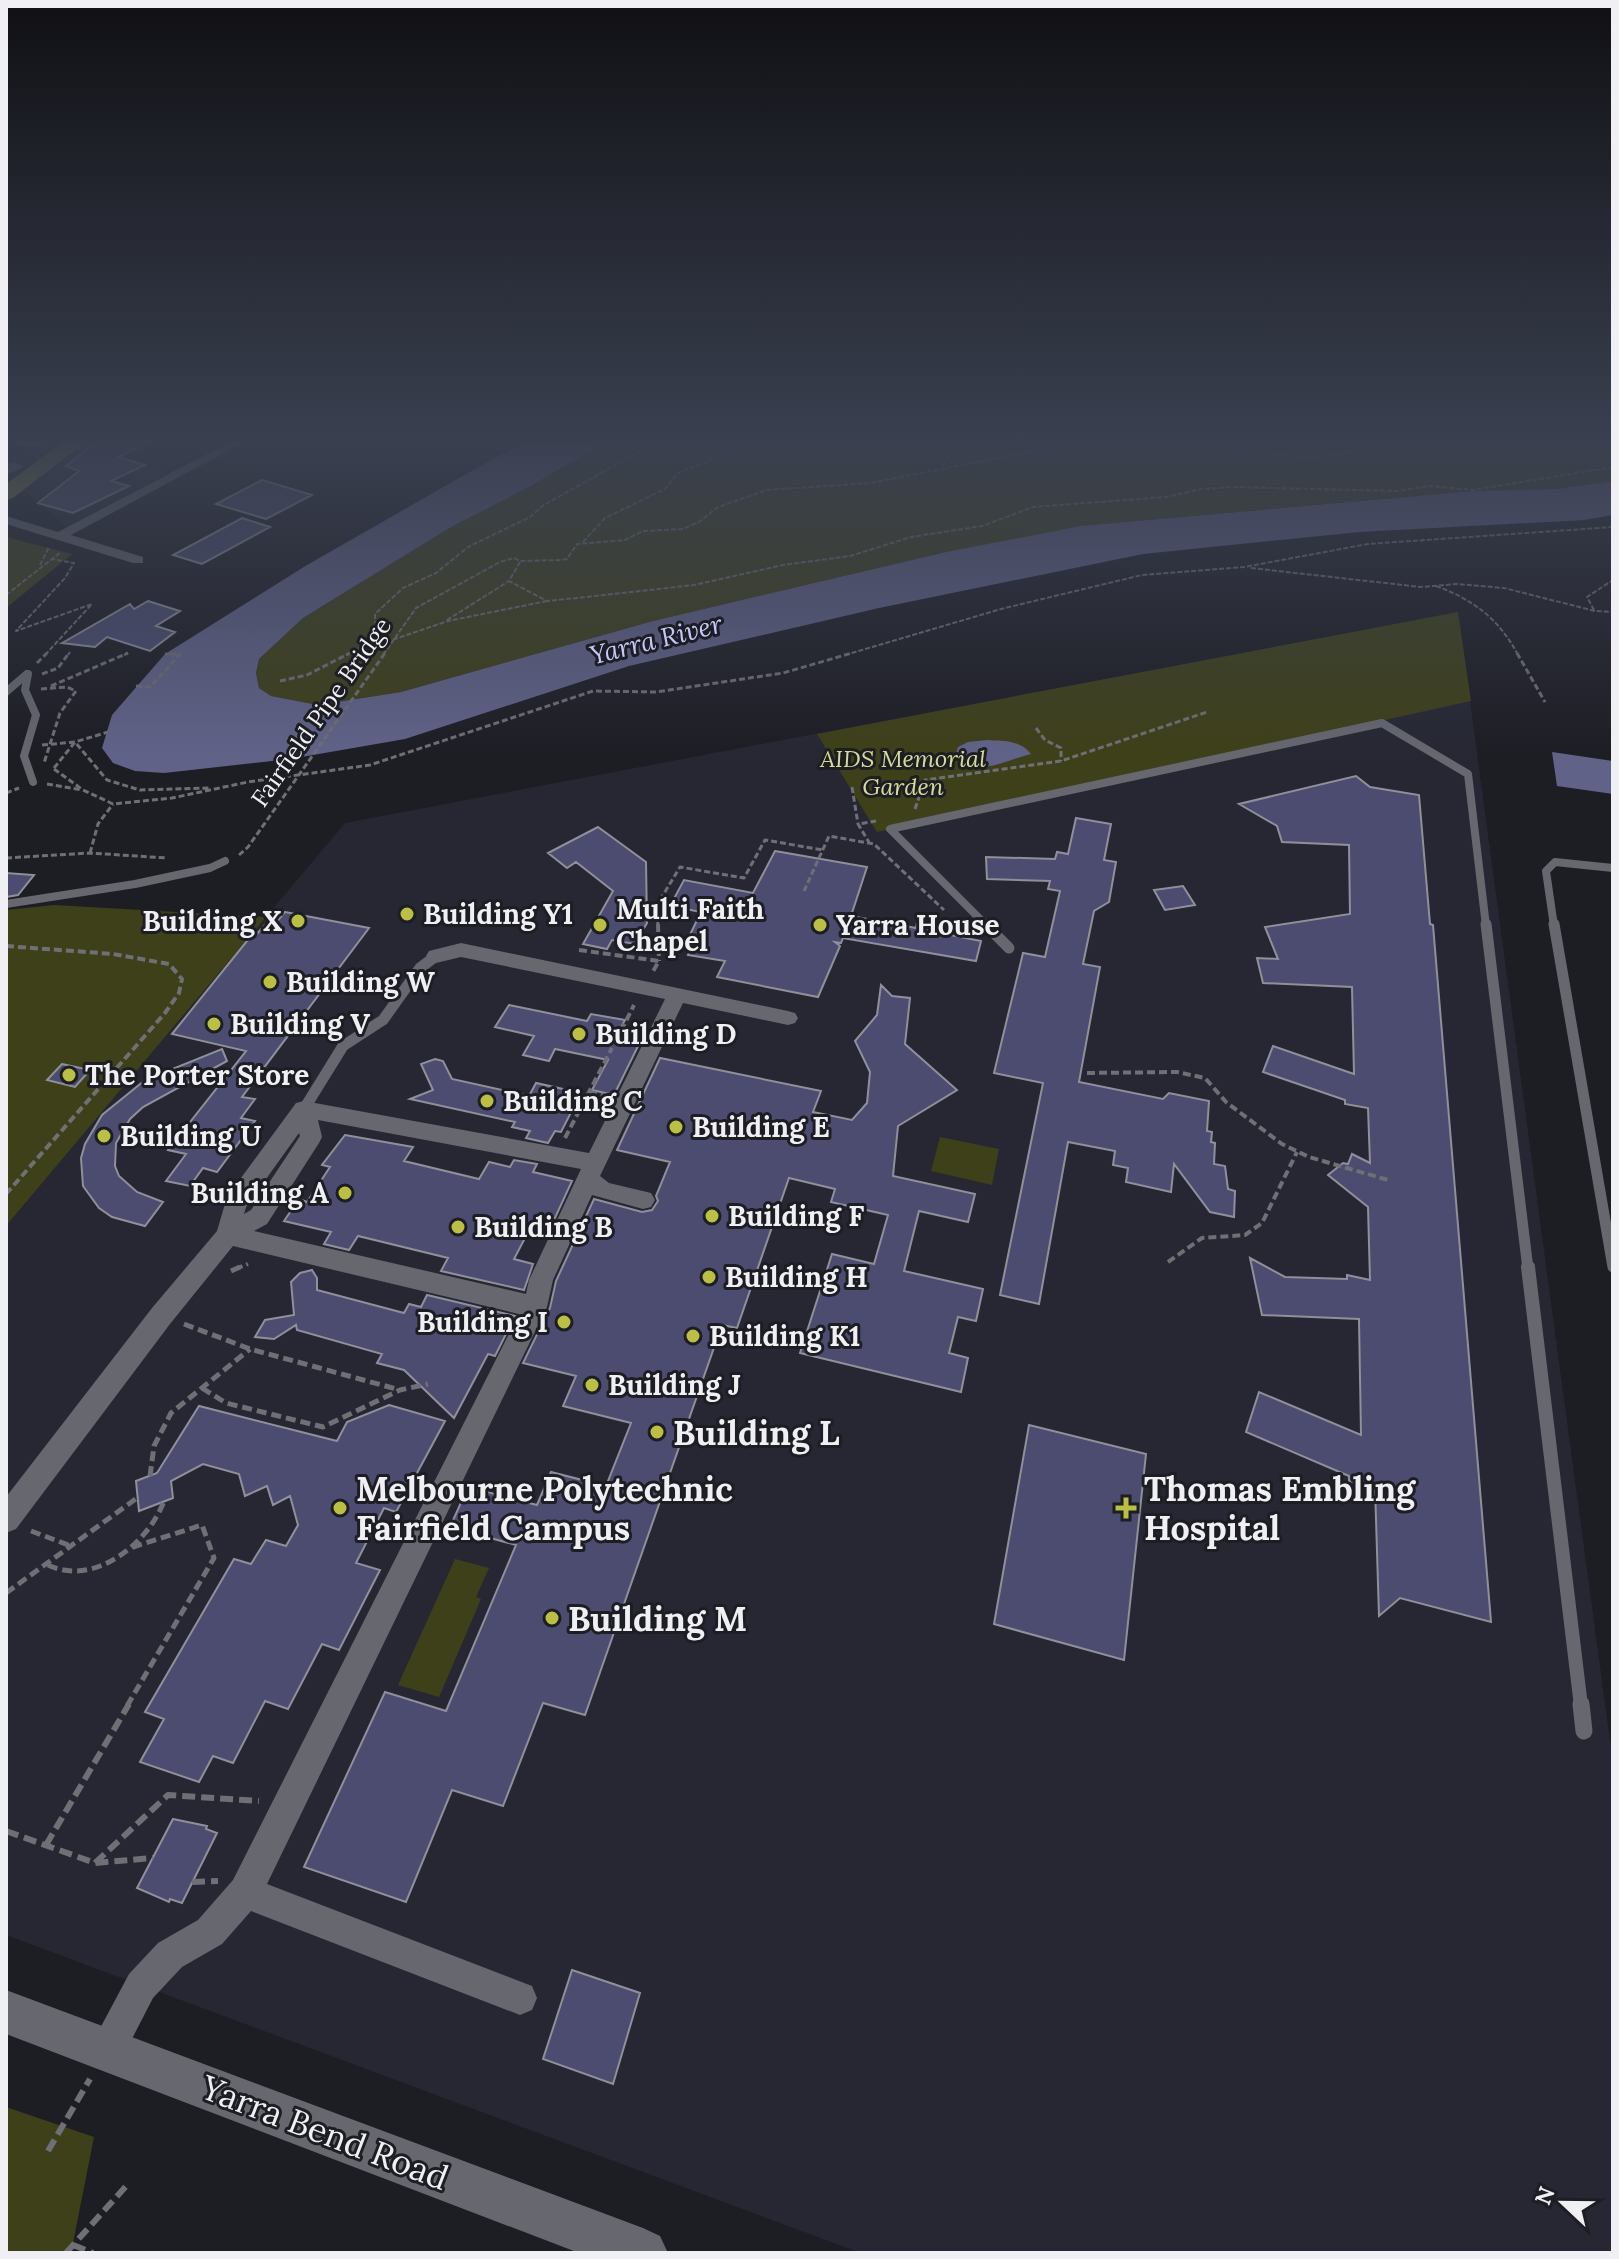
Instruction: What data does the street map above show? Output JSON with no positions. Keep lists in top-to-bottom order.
{
  "streets": {
    "street": ["Yarra Bend Road"],
    "path": ["Fairfield Pipe Bridge"]
  },
  "water": ["Yarra River"],
  "parks": ["AIDS Memorial Garden"],
  "places": {
    "other": [
      "Building Y1",
      "Building X",
      "Multi Faith Chapel",
      "Yarra House",
      "Building W",
      "Building V",
      "Building D",
      "The Porter Store",
      "Building C",
      "Building E",
      "Building U",
      "Building A",
      "Building F",
      "Building B",
      "Building H",
      "Building I",
      "Building K1",
      "Building J",
      "Building L",
      "Melbourne Polytechnic Fairfield Campus",
      "Building M"
    ],
    "health": ["Thomas Embling Hospital"]
  },
  "north": "left"
}
